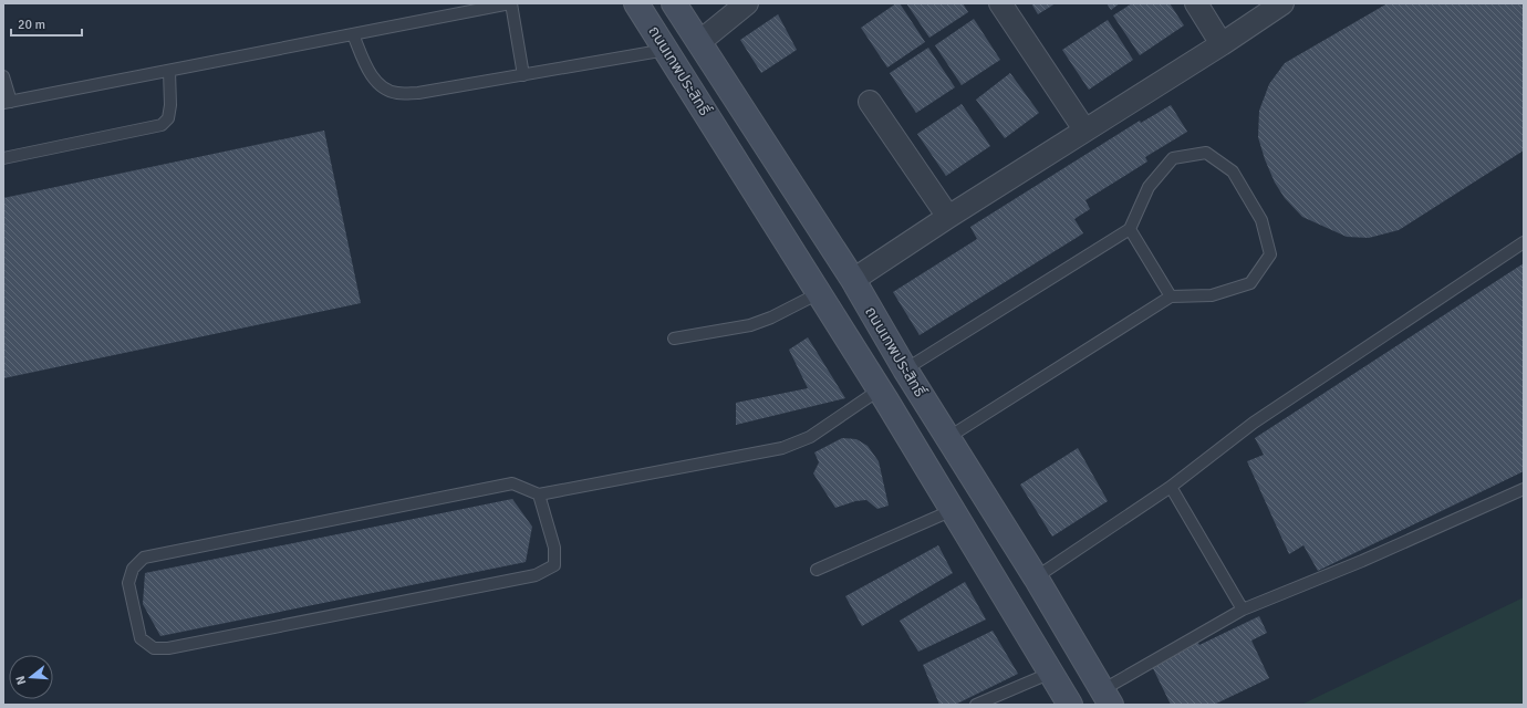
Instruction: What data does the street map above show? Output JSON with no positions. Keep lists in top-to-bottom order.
{
  "streets": {
    "main road": ["ถนนเทพประสิทธิ์"]
  },
  "scale_bar": "20 m",
  "north": "left"
}
